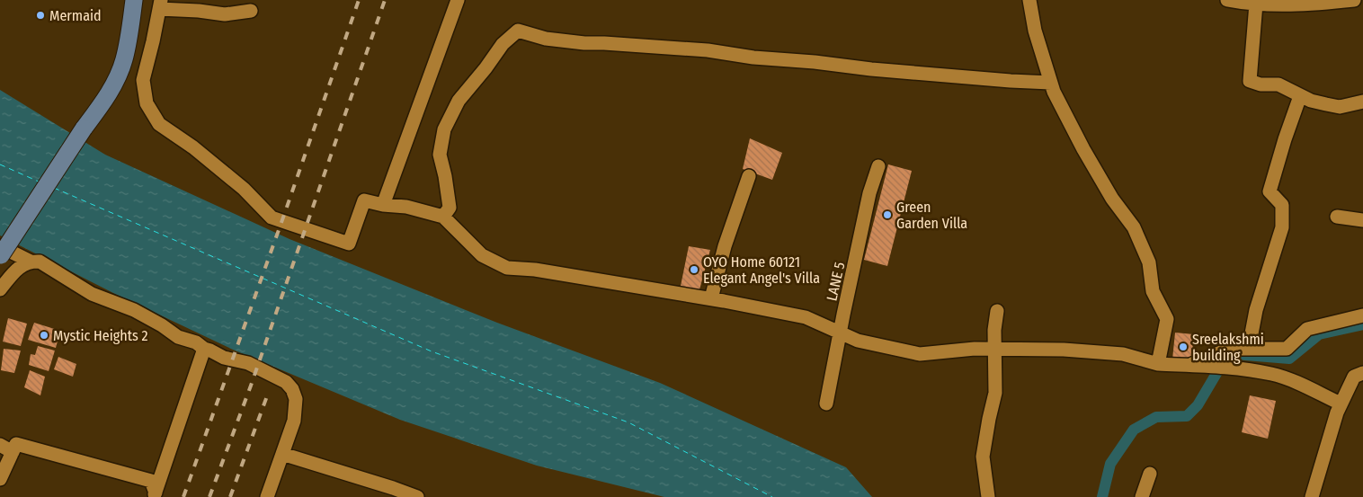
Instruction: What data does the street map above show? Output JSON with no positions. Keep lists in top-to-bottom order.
{
  "streets": {
    "street": ["LANE 5"]
  },
  "places": [
    "Mermaid",
    "Green Garden Villa",
    "OYO Home 60121 Elegant Angel's Villa",
    "Mystic Heights 2",
    "Sreelakshmi building"
  ]
}
